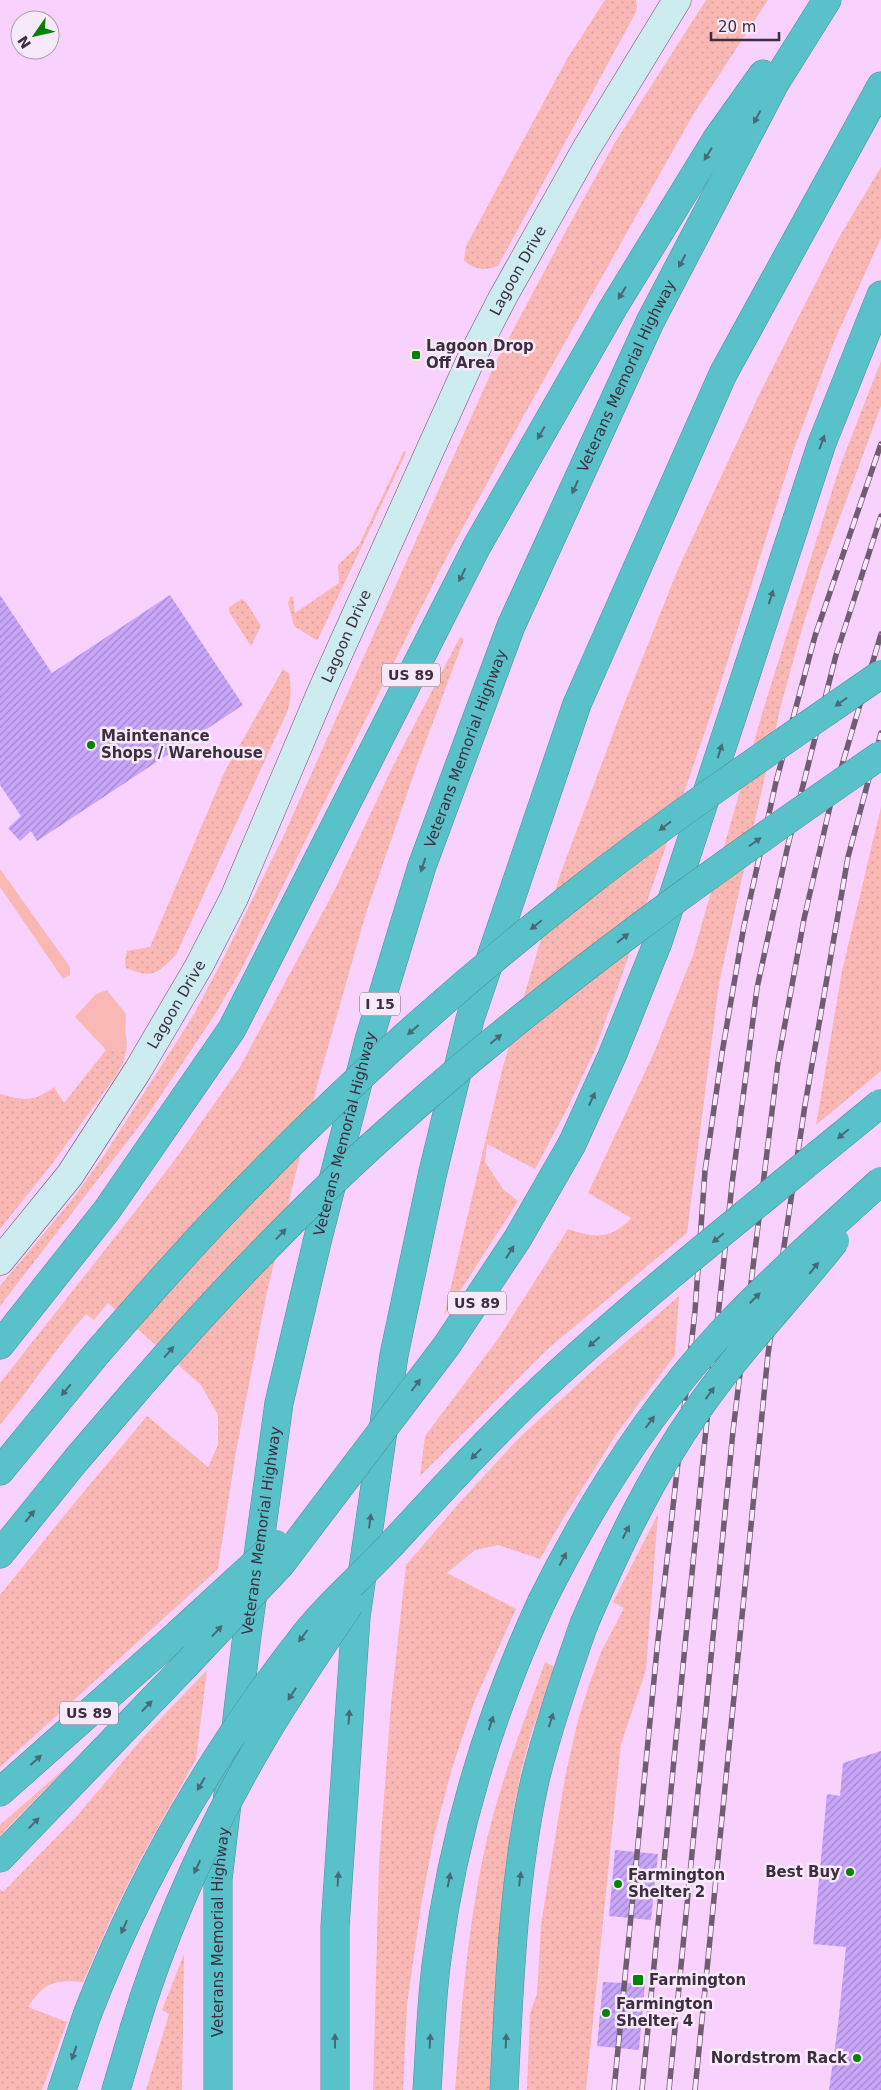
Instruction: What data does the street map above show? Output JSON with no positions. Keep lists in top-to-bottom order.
{
  "streets": {
    "highway": ["Veterans Memorial Highway", "US 89", "I 15"],
    "street": ["Lagoon Drive"]
  },
  "places": {
    "transit": ["Lagoon Drop Off Area", "Farmington"],
    "other": [
      "Maintenance Shops / Warehouse",
      "Best Buy",
      "Farmington Shelter 2",
      "Farmington Shelter 4",
      "Nordstrom Rack"
    ]
  },
  "scale_bar": "20 m",
  "north": "bottom left"
}
